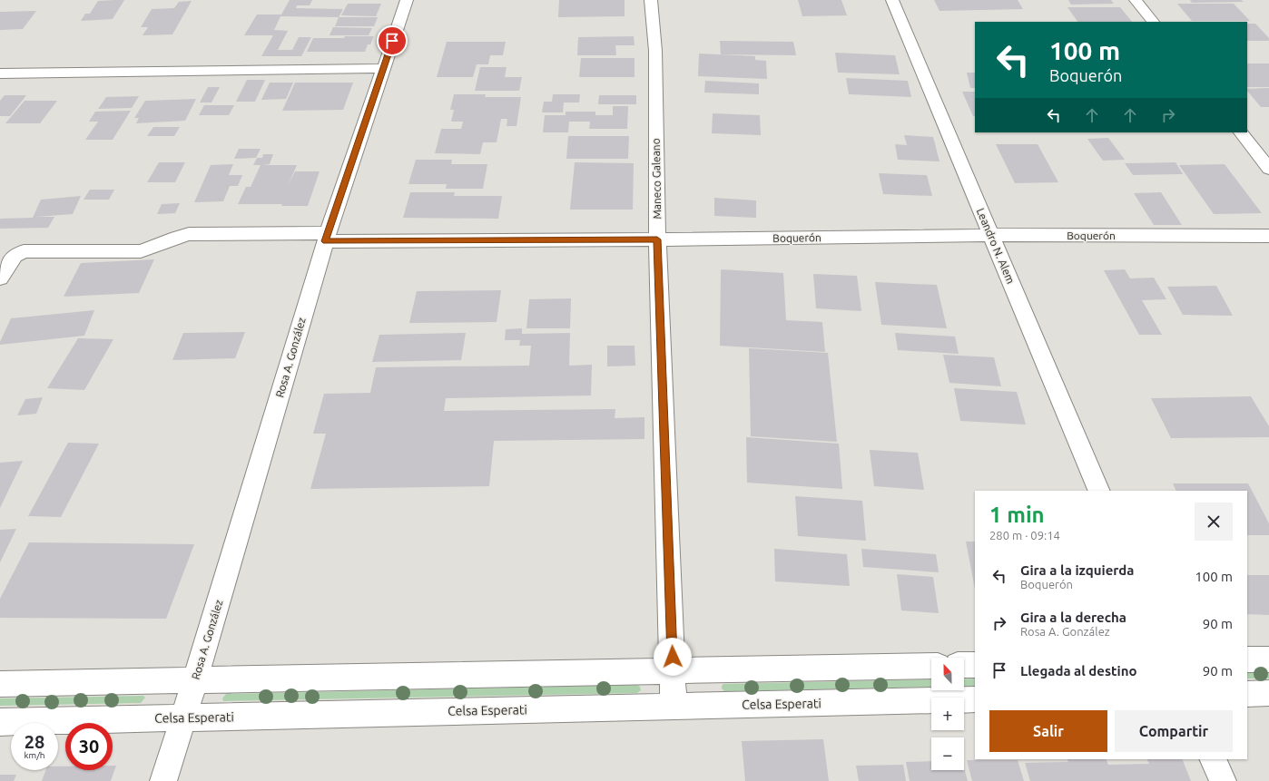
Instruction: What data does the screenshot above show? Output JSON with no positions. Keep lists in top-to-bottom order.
{
  "streets": {
    "street": [
      "Maneco Galeano",
      "Boquerón",
      "Leandro N. Alem",
      "Rosa A. González",
      "Celsa Esperati"
    ]
  },
  "crossings": [
    ["Maneco Galeano", "Boquerón"],
    ["Maneco Galeano", "Celsa Esperati"],
    ["Boquerón", "Leandro N. Alem"],
    ["Boquerón", "Rosa A. González"],
    ["Rosa A. González", "Celsa Esperati"]
  ],
  "north": "top",
  "page": {
    "turn": ["100 m", "Boquerón"],
    "heading": ["1 min", "280 m · 09:14"],
    "list": [
      {
        "name": "Gira a la izquierda",
        "note": "Boquerón",
        "value": "100 m"
      },
      {
        "name": "Gira a la derecha",
        "note": "Rosa A. González",
        "value": "90 m"
      },
      {
        "name": "Llegada al destino",
        "value": "90 m"
      }
    ],
    "map_buttons": ["+", "−"],
    "buttons": ["Salir", "Compartir"],
    "speed": "28 km/h",
    "limit": "30"
  }
}
